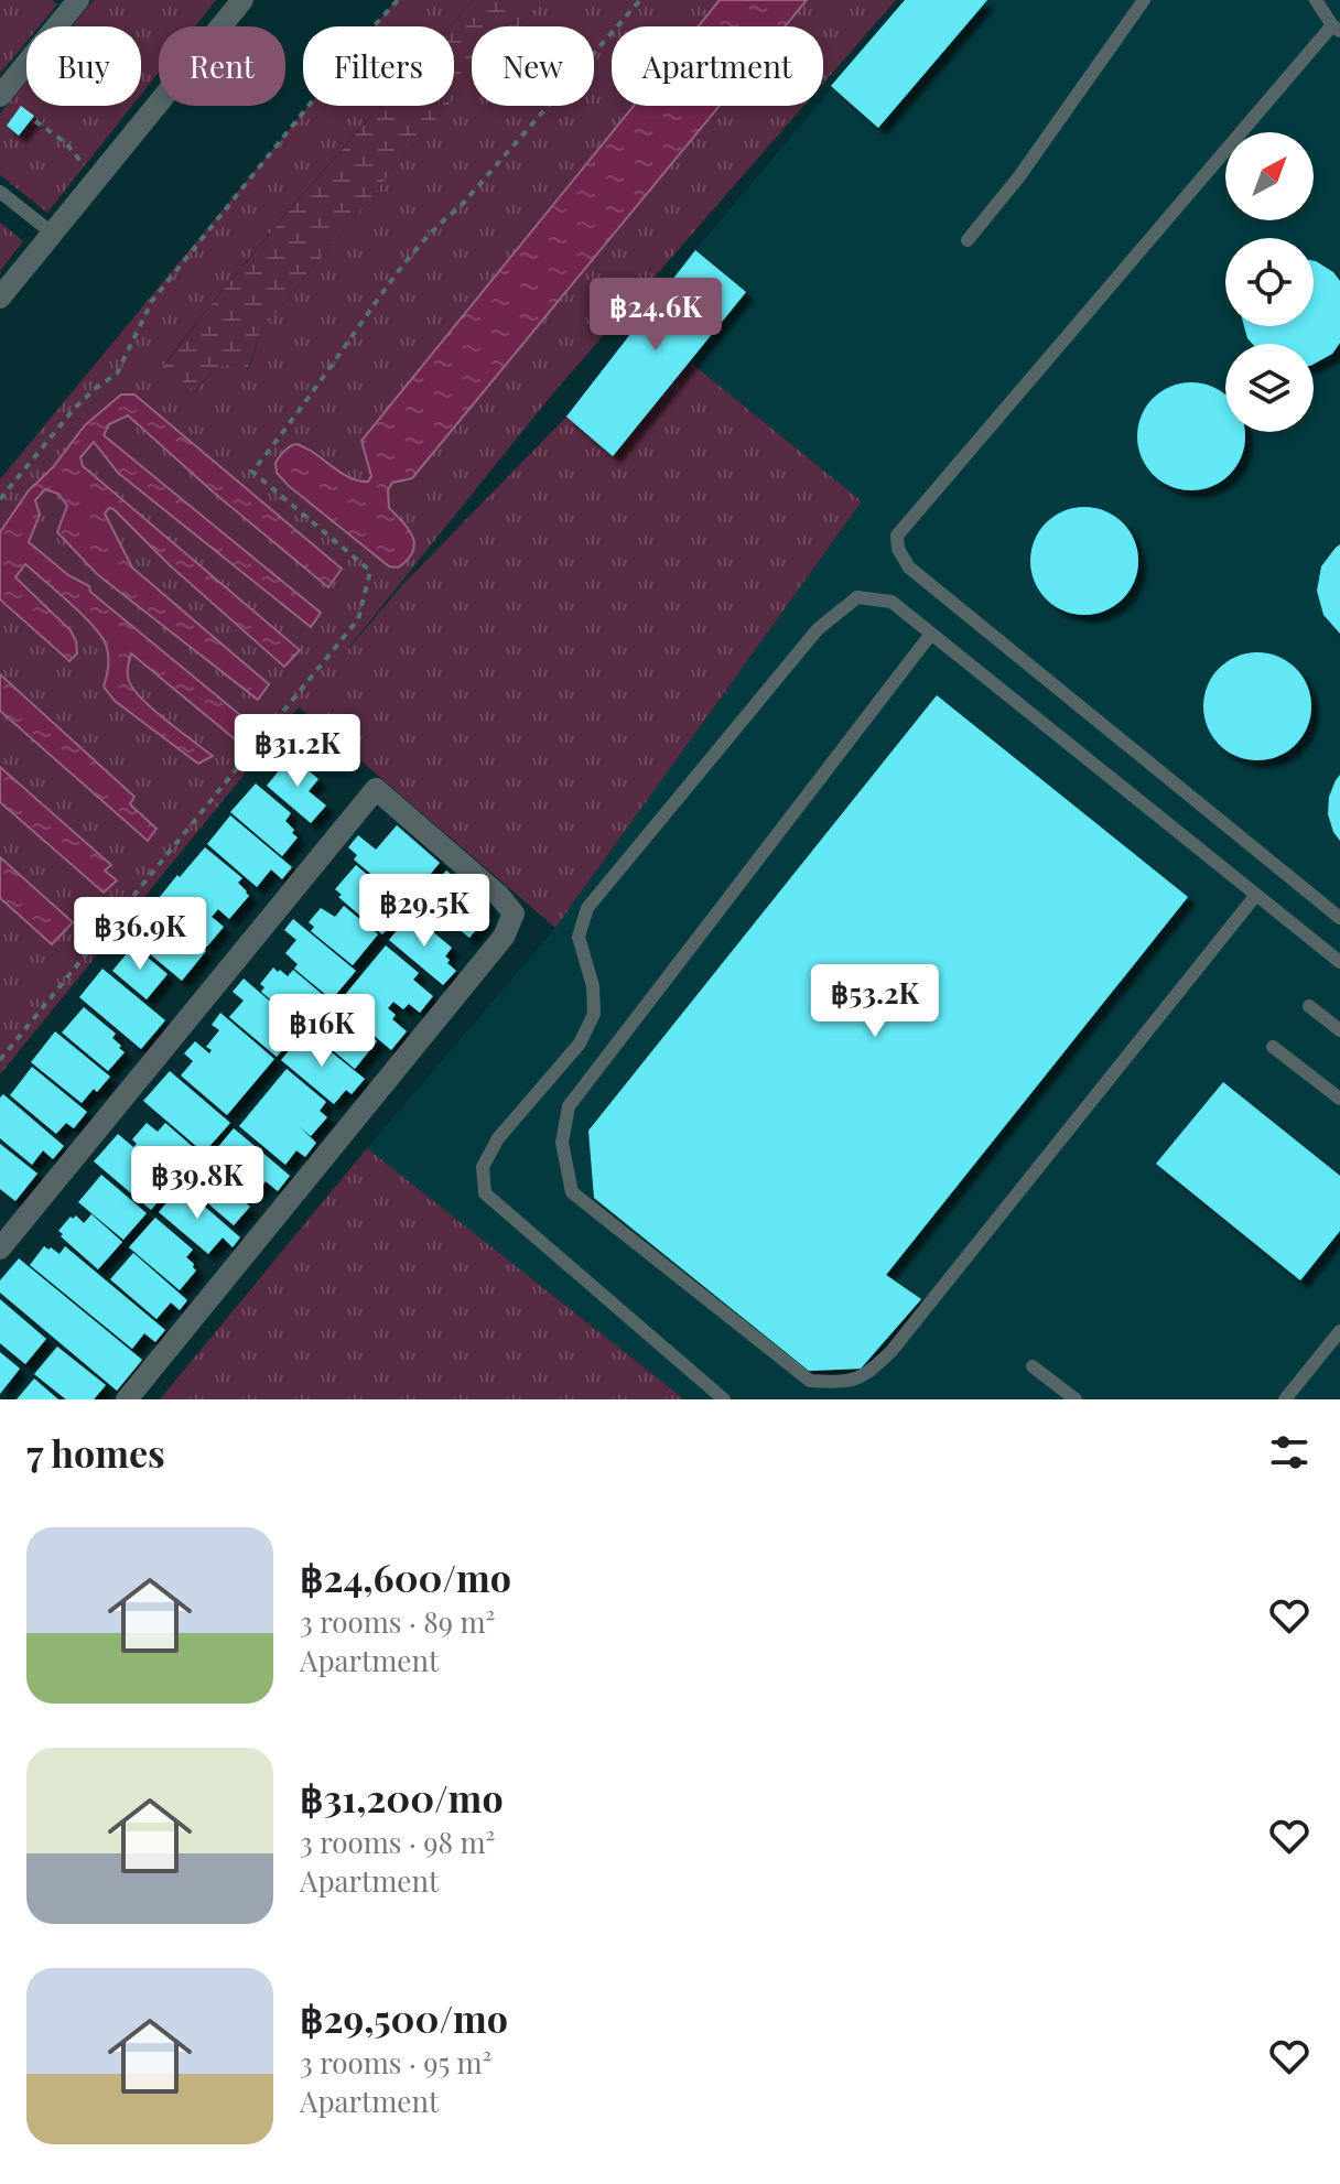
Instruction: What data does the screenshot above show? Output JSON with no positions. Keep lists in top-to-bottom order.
{
  "north": "top right",
  "page": {
    "chip": [
      "Buy",
      "Rent",
      "Filters",
      "New",
      "Apartment"
    ],
    "price": [
      "฿24.6K",
      "฿31.2K",
      "฿29.5K",
      "฿36.9K",
      "฿53.2K",
      "฿16K",
      "฿39.8K"
    ],
    "heading": "7 homes",
    "list": [
      {
        "name": "฿24,600/mo",
        "note": "3 rooms · 89 m² · Apartment"
      },
      {
        "name": "฿31,200/mo",
        "note": "3 rooms · 98 m² · Apartment"
      },
      {
        "name": "฿29,500/mo",
        "note": "3 rooms · 95 m² · Apartment"
      }
    ]
  }
}
